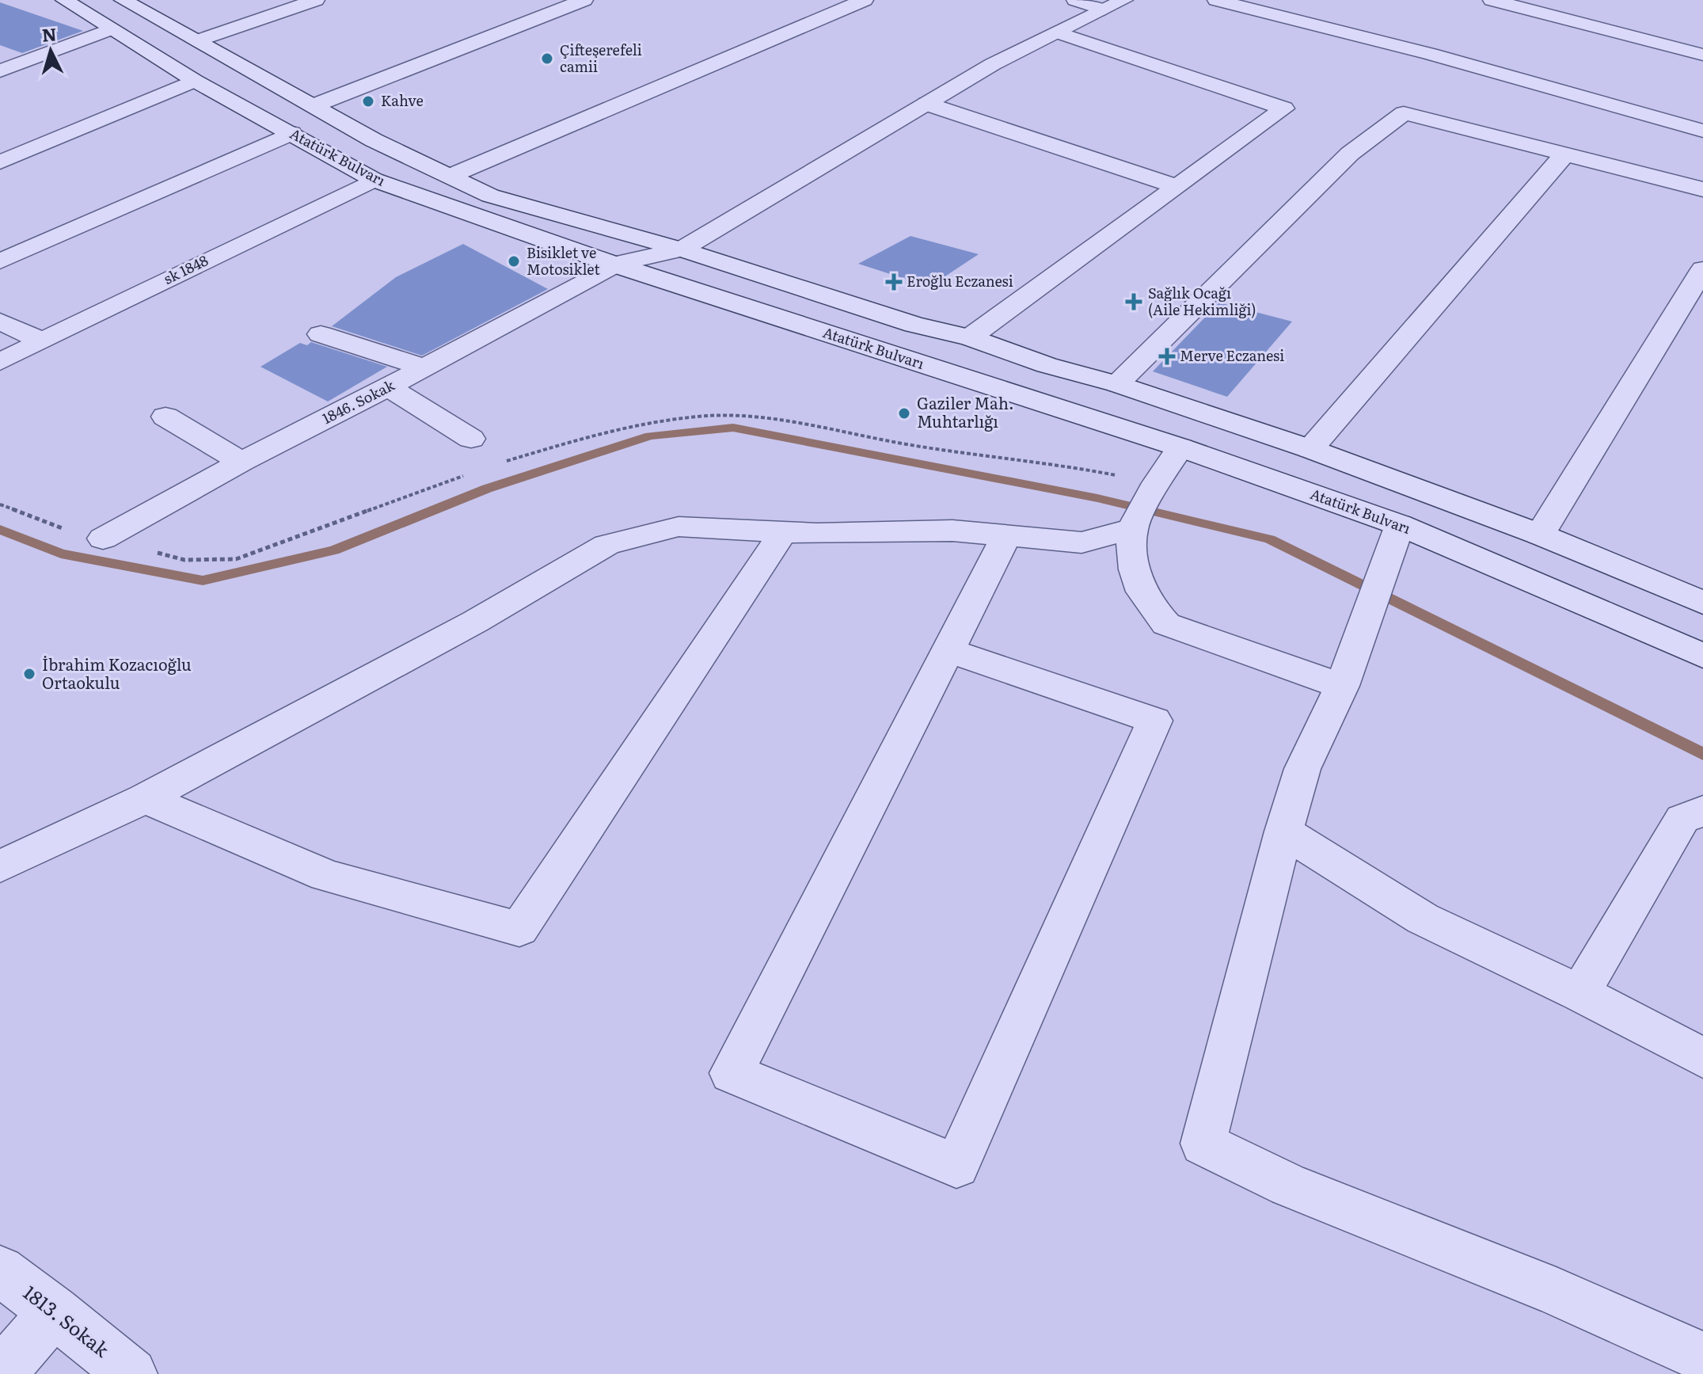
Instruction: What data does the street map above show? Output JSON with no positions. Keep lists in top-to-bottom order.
{
  "streets": {
    "street": [
      "Atatürk Bulvarı",
      "sk 1848",
      "1846. Sokak",
      "1813. Sokak"
    ]
  },
  "crossings": [
    ["Atatürk Bulvarı", "sk 1848"],
    ["Atatürk Bulvarı", "1846. Sokak"]
  ],
  "places": {
    "other": [
      "Çifteşerefeli camii",
      "Kahve",
      "Bisiklet ve Motosiklet",
      "Gaziler Mah. Muhtarlığı",
      "İbrahim Kozacıoğlu Ortaokulu"
    ],
    "health": ["Eroğlu Eczanesi", "Sağlık Ocağı (Aile Hekimliği)", "Merve Eczanesi"]
  },
  "north": "top"
}
